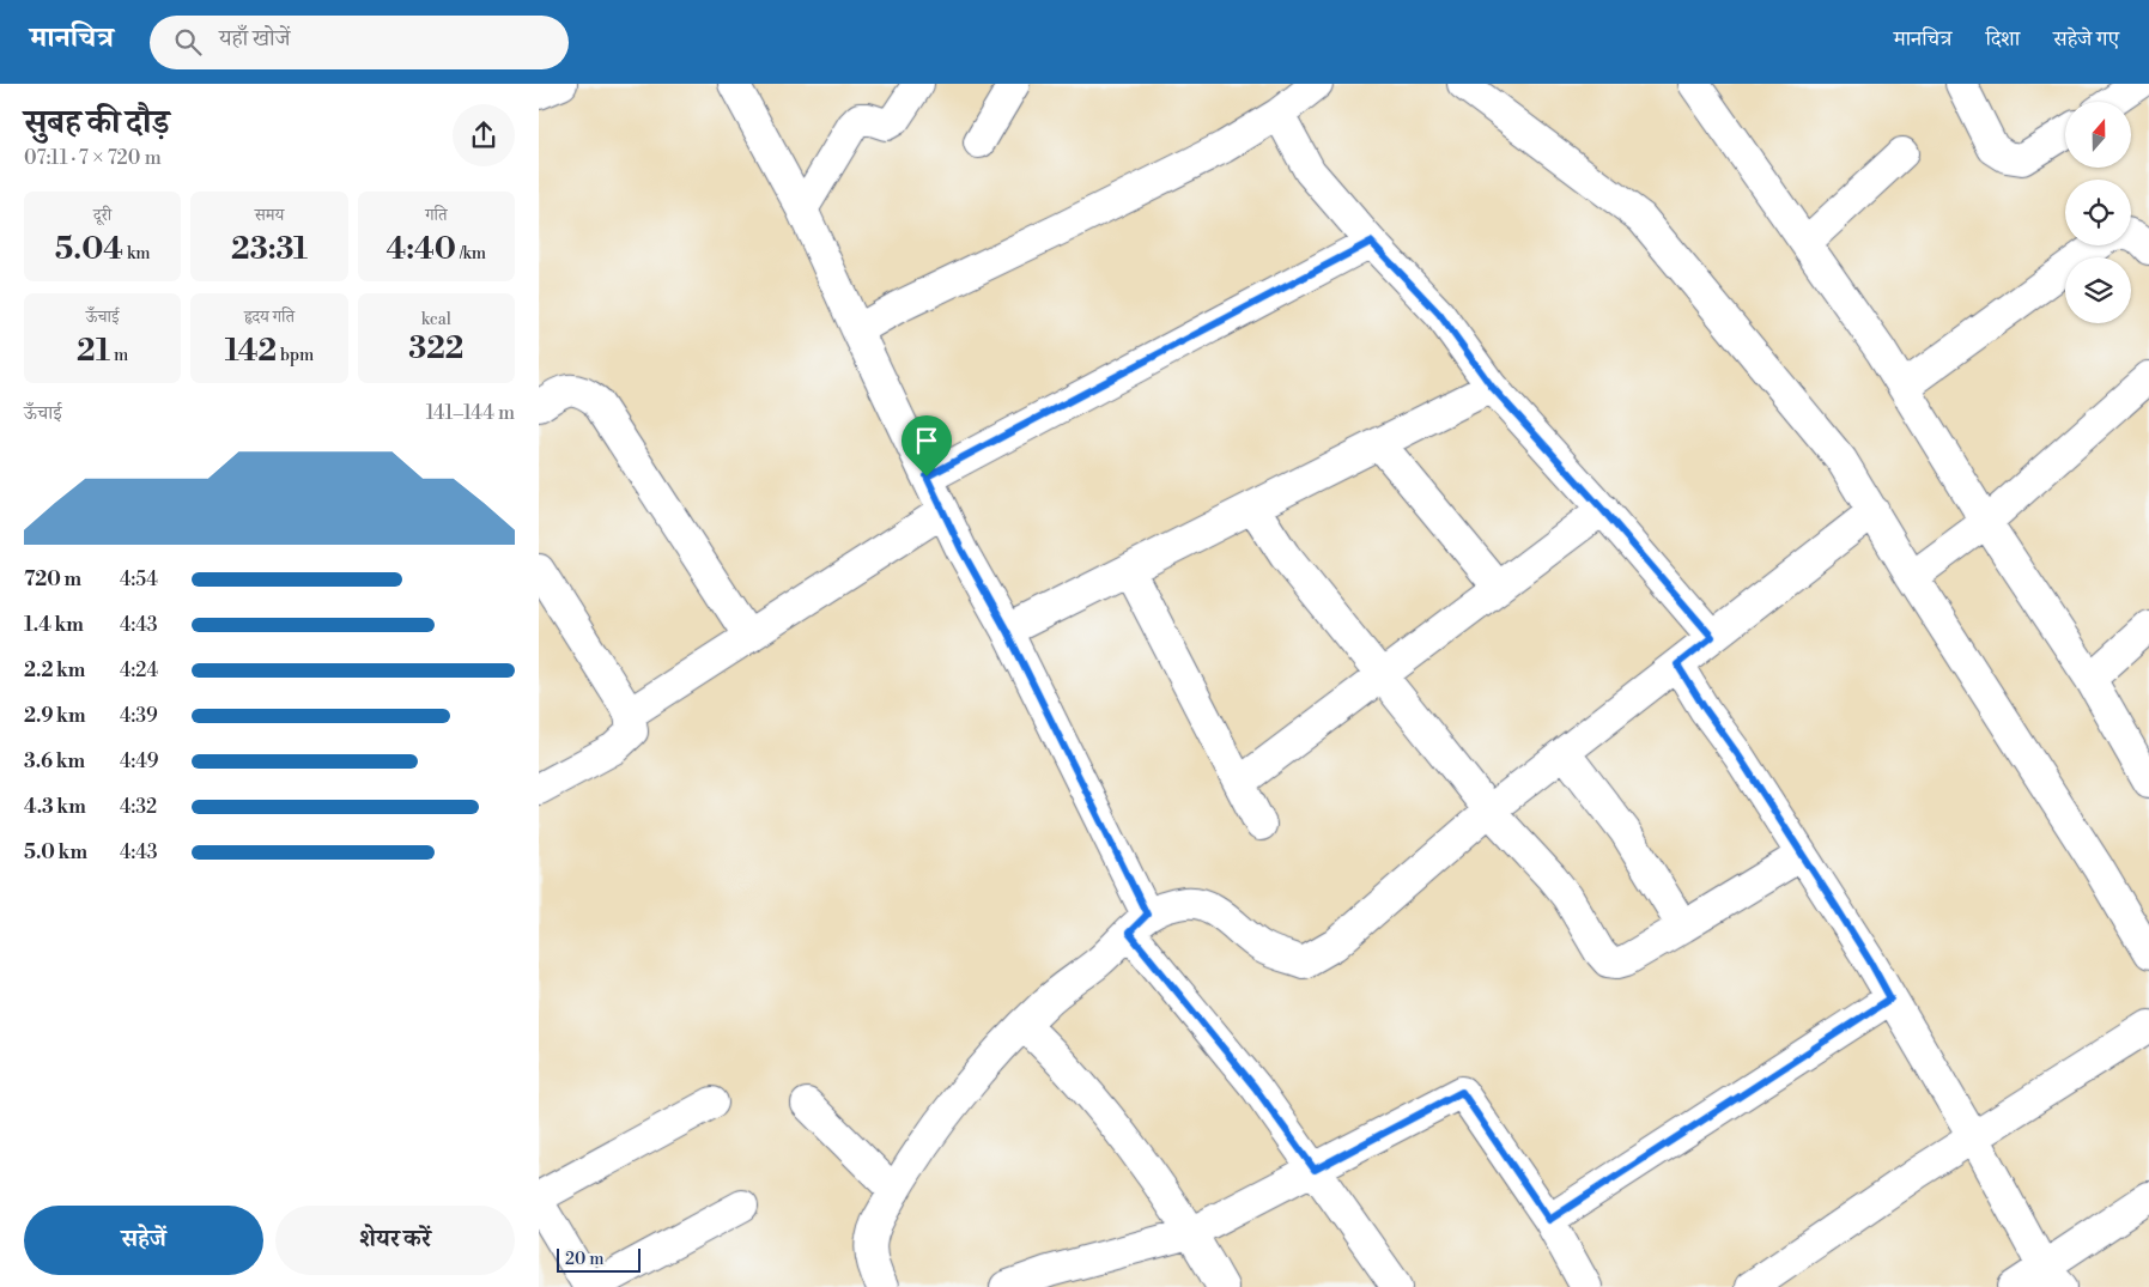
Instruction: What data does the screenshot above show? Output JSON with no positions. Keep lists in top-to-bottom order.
{
  "scale_bar": "20 m",
  "north": "top",
  "page": {
    "header": "मानचित्र",
    "search": "यहाँ खोजें",
    "nav": ["मानचित्र", "दिशा", "सहेजे गए"],
    "heading": ["सुबह की दौड़", "07:11 · 7 × 720 m"],
    "stats": [
      ["दूरी", "5.04 km"],
      ["समय", "23:31"],
      ["गति", "4:40 /km"],
      ["ऊँचाई", "21 m"],
      ["हृदय गति", "142 bpm"],
      ["kcal", "322"]
    ],
    "chart": ["ऊँचाई", "141–144 m"],
    "list": [
      {
        "name": "720 m",
        "note": "4:54"
      },
      {
        "name": "1.4 km",
        "note": "4:43"
      },
      {
        "name": "2.2 km",
        "note": "4:24"
      },
      {
        "name": "2.9 km",
        "note": "4:39"
      },
      {
        "name": "3.6 km",
        "note": "4:49"
      },
      {
        "name": "4.3 km",
        "note": "4:32"
      },
      {
        "name": "5.0 km",
        "note": "4:43"
      }
    ],
    "buttons": ["सहेजें", "शेयर करें"],
    "scale": "20 m"
  }
}
